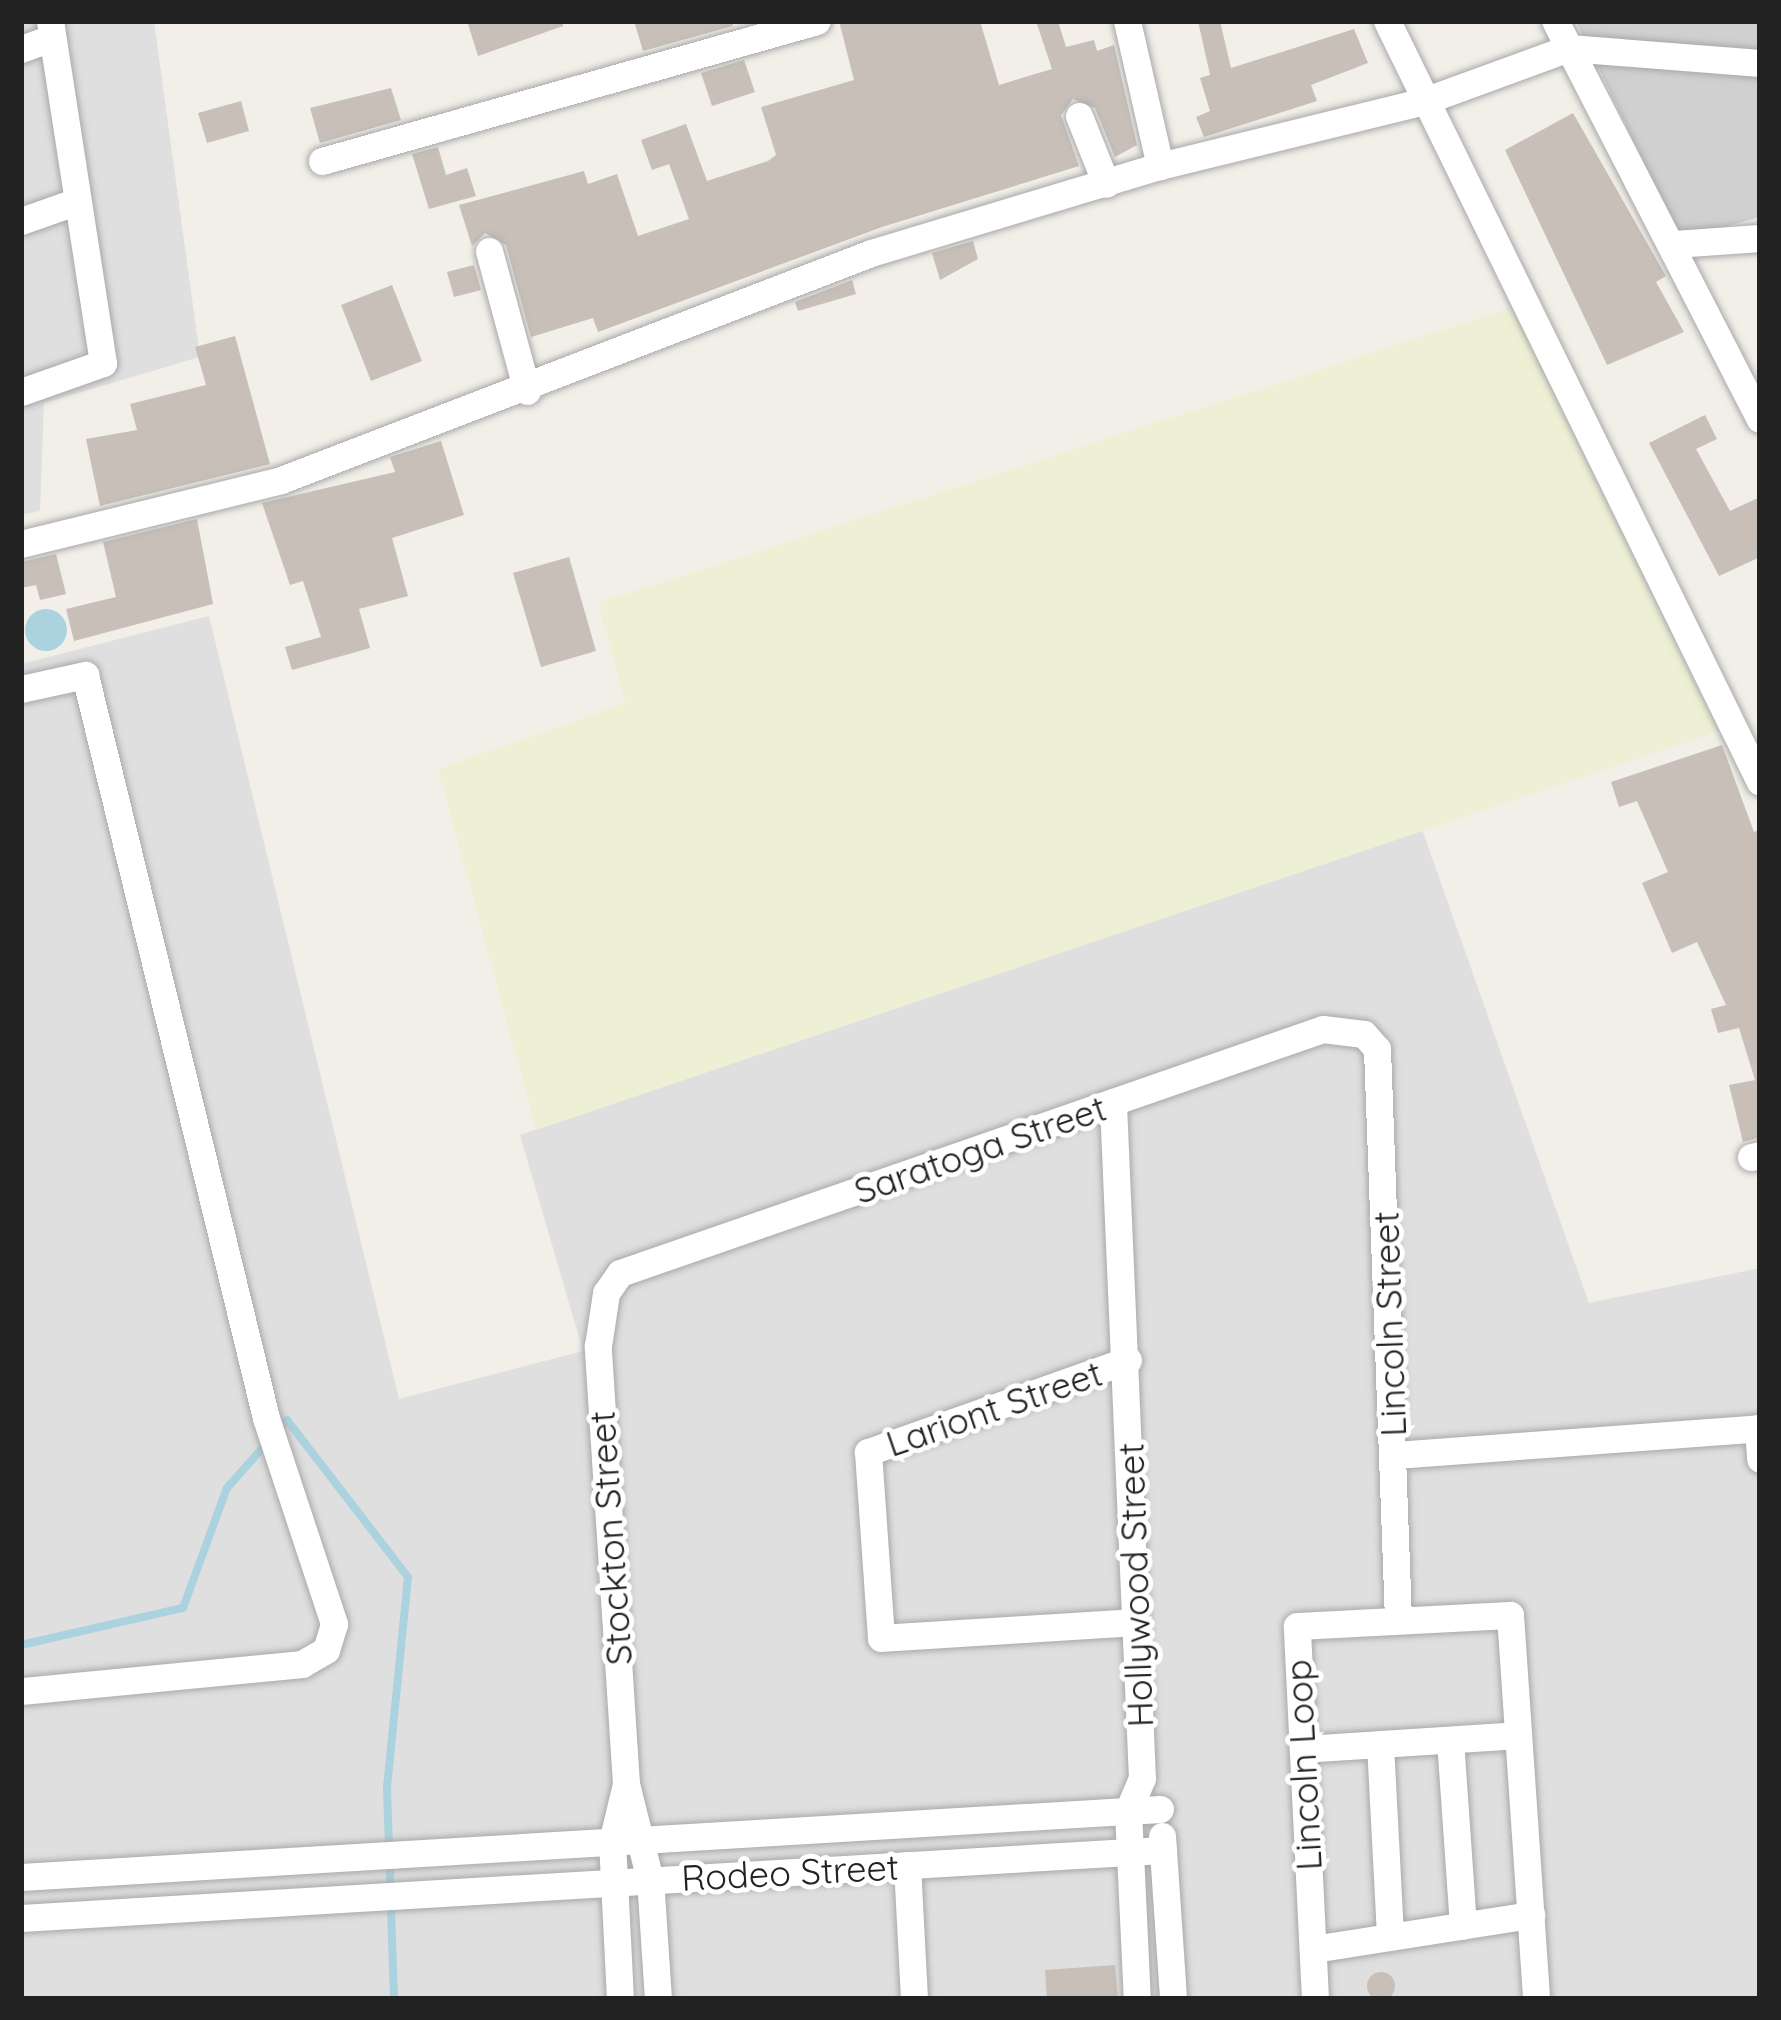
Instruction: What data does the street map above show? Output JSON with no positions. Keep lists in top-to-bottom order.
{
  "streets": {
    "street": [
      "Saratoga Street",
      "Lincoln Street",
      "Lariont Street",
      "Stockton Street",
      "Hollywood Street",
      "Lincoln Loop",
      "Rodeo Street"
    ]
  },
  "crossings": [
    ["Saratoga Street", "Lincoln Street"],
    ["Saratoga Street", "Stockton Street"],
    ["Saratoga Street", "Hollywood Street"],
    ["Lincoln Street", "Lincoln Loop"],
    ["Lariont Street", "Hollywood Street"]
  ]
}
